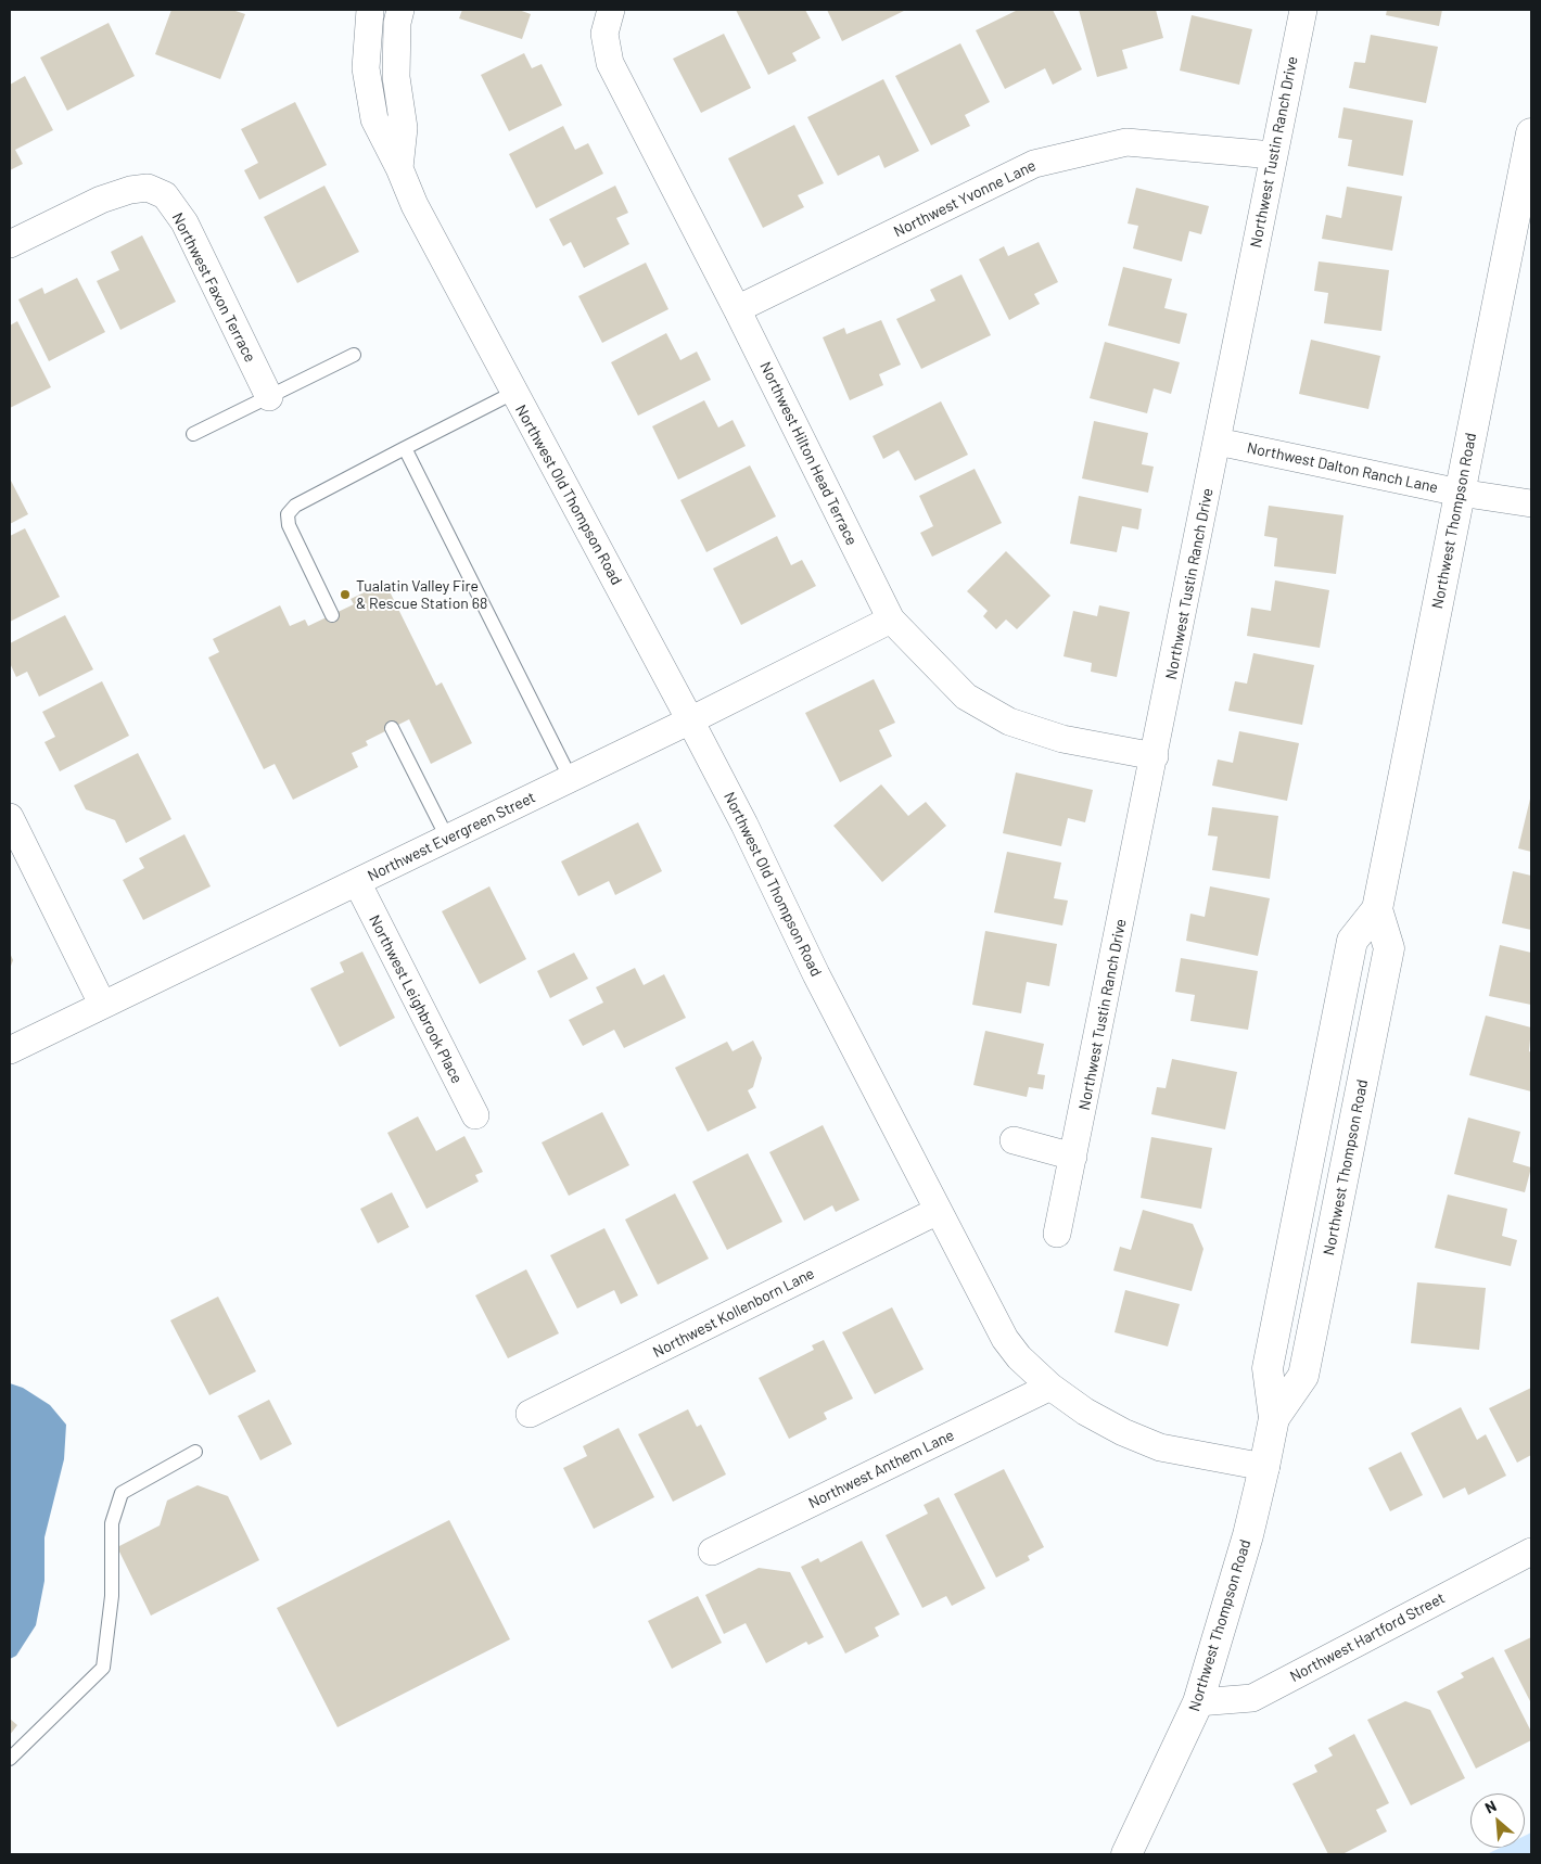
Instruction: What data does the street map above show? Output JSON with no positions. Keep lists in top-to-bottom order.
{
  "streets": {
    "street": [
      "Northwest Tustin Ranch Drive",
      "Northwest Yvonne Lane",
      "Northwest Faxon Terrace",
      "Northwest Hilton Head Terrace",
      "Northwest Dalton Ranch Lane",
      "Northwest Old Thompson Road",
      "Northwest Thompson Road",
      "Northwest Evergreen Street",
      "Northwest Leighbrook Place",
      "Northwest Kollenborn Lane",
      "Northwest Anthem Lane",
      "Northwest Hartford Street"
    ]
  },
  "crossings": [
    ["Northwest Tustin Ranch Drive", "Northwest Yvonne Lane"],
    ["Northwest Tustin Ranch Drive", "Northwest Hilton Head Terrace"],
    ["Northwest Tustin Ranch Drive", "Northwest Dalton Ranch Lane"],
    ["Northwest Yvonne Lane", "Northwest Hilton Head Terrace"],
    ["Northwest Hilton Head Terrace", "Northwest Evergreen Street"],
    ["Northwest Dalton Ranch Lane", "Northwest Thompson Road"],
    ["Northwest Old Thompson Road", "Northwest Thompson Road"],
    ["Northwest Old Thompson Road", "Northwest Evergreen Street"],
    ["Northwest Old Thompson Road", "Northwest Kollenborn Lane"],
    ["Northwest Old Thompson Road", "Northwest Anthem Lane"],
    ["Northwest Thompson Road", "Northwest Hartford Street"],
    ["Northwest Evergreen Street", "Northwest Leighbrook Place"]
  ],
  "places": ["Tualatin Valley Fire & Rescue Station 68"],
  "north": "top left"
}
